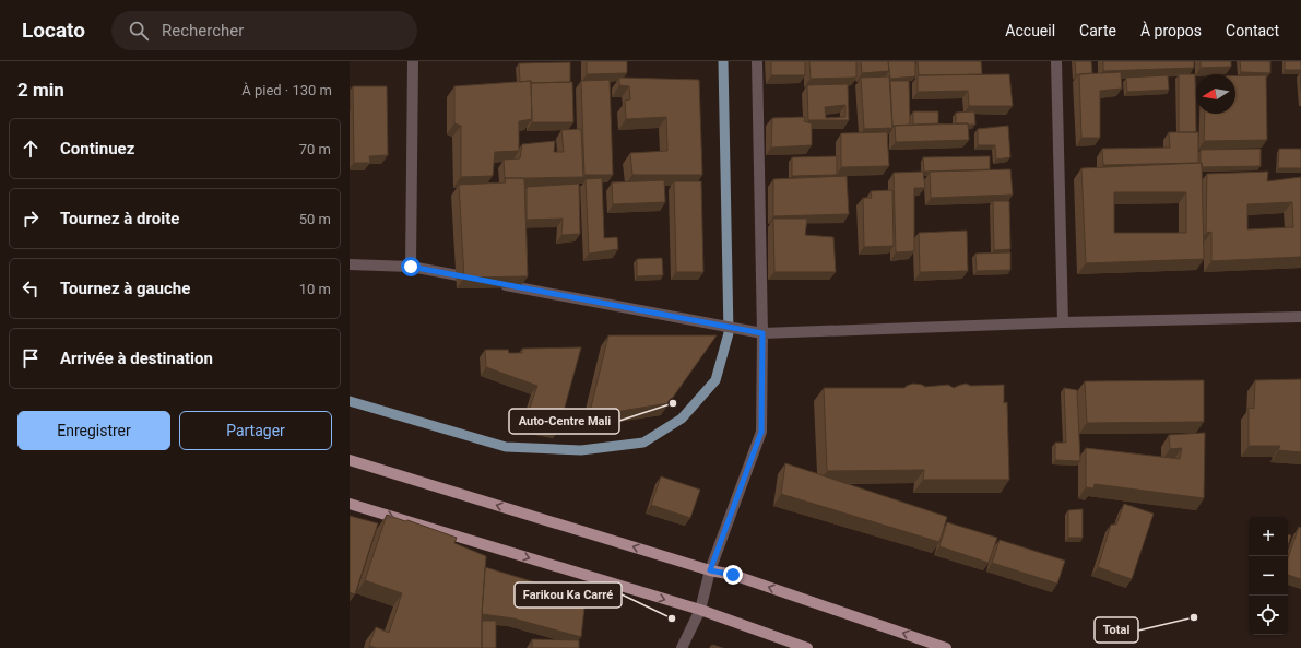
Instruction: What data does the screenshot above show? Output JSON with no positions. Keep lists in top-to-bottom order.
{
  "places": ["Auto-Centre Mali", "Total", "Farikou Ka Carré"],
  "north": "left",
  "page": {
    "header": "Locato",
    "search": "Rechercher",
    "nav": [
      "Accueil",
      "Carte",
      "À propos",
      "Contact"
    ],
    "heading": ["2 min", "À pied · 130 m"],
    "list": [
      ["Continuez", "70 m"],
      ["Tournez à droite", "50 m"],
      ["Tournez à gauche", "10 m"],
      "Arrivée à destination"
    ],
    "buttons": ["Enregistrer", "Partager"],
    "map_buttons": ["+", "−"]
  }
}
